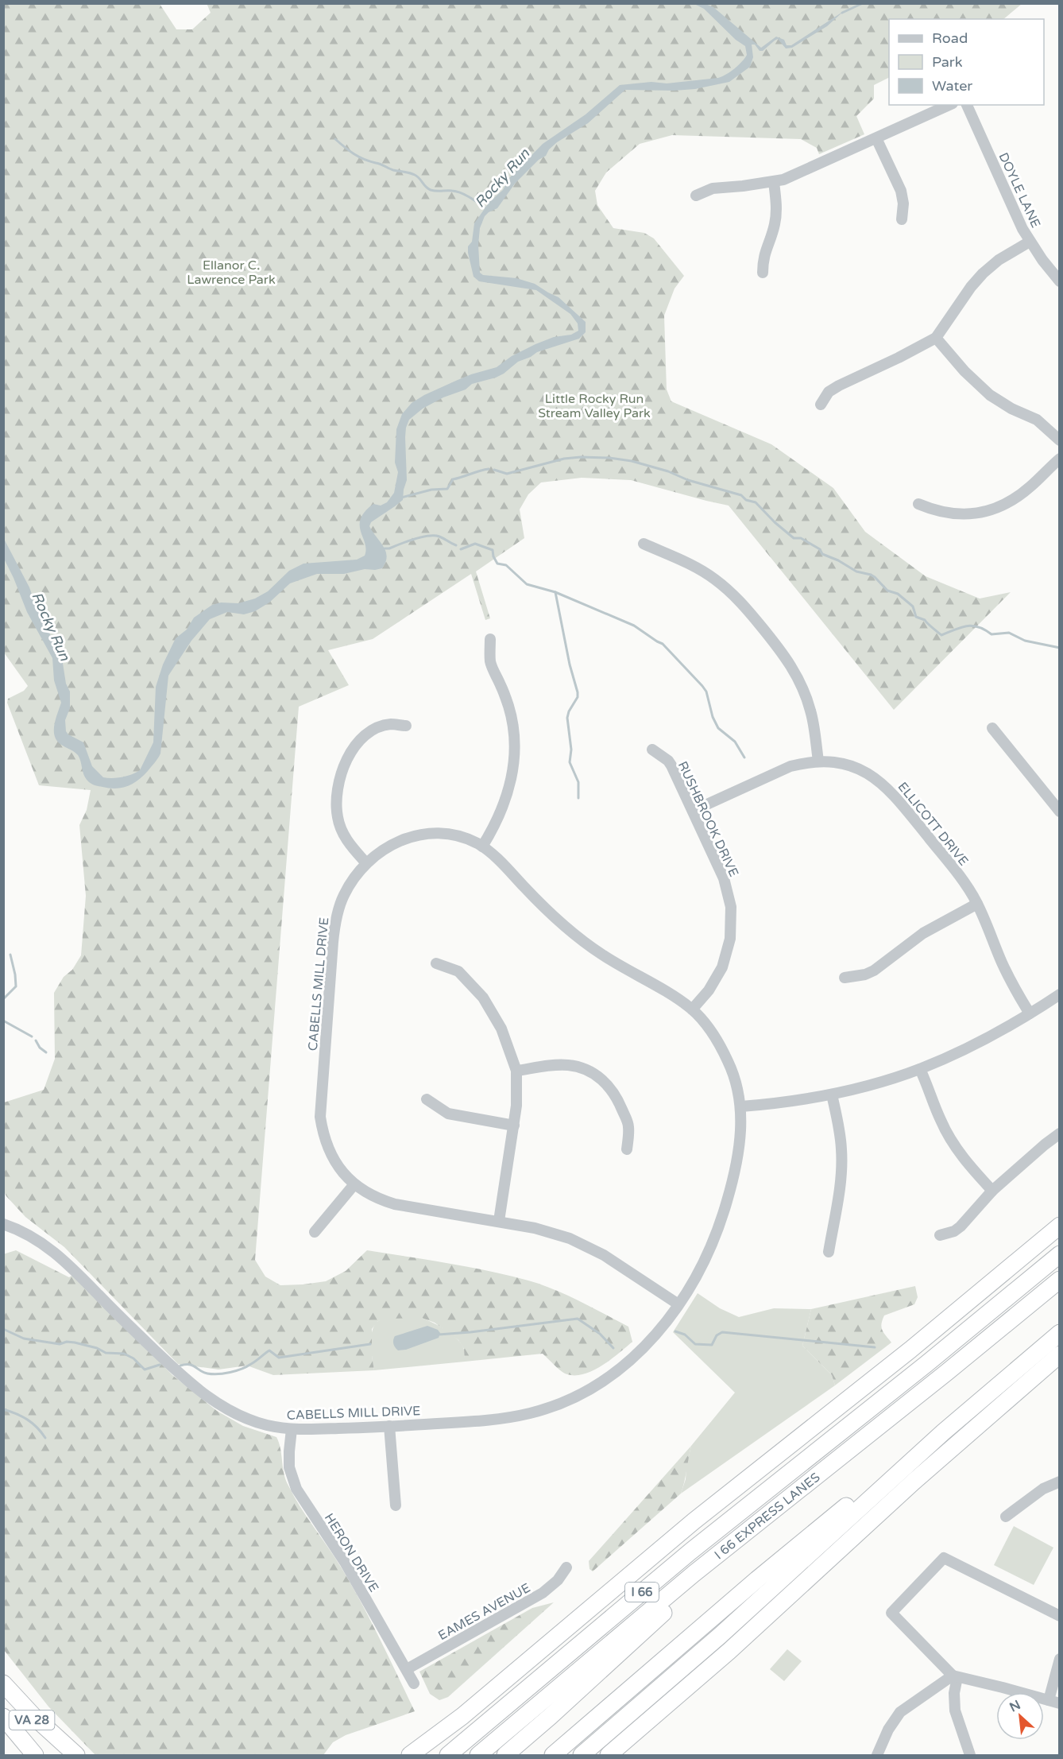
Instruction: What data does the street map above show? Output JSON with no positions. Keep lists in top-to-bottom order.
{
  "streets": {
    "highway": ["I 66 EXPRESS LANES", "I 66", "VA 28"],
    "street": [
      "DOYLE LANE",
      "RUSHBROOK DRIVE",
      "ELLICOTT DRIVE",
      "CABELLS MILL DRIVE",
      "HERON DRIVE",
      "EAMES AVENUE"
    ]
  },
  "crossings": [
    ["RUSHBROOK DRIVE", "ELLICOTT DRIVE"],
    ["RUSHBROOK DRIVE", "CABELLS MILL DRIVE"],
    ["CABELLS MILL DRIVE", "HERON DRIVE"],
    ["HERON DRIVE", "EAMES AVENUE"]
  ],
  "water": ["Rocky Run"],
  "parks": ["Ellanor C. Lawrence Park", "Little Rocky Run Stream Valley Park"],
  "legend": ["Road", "Park", "Water"],
  "north": "top left"
}
